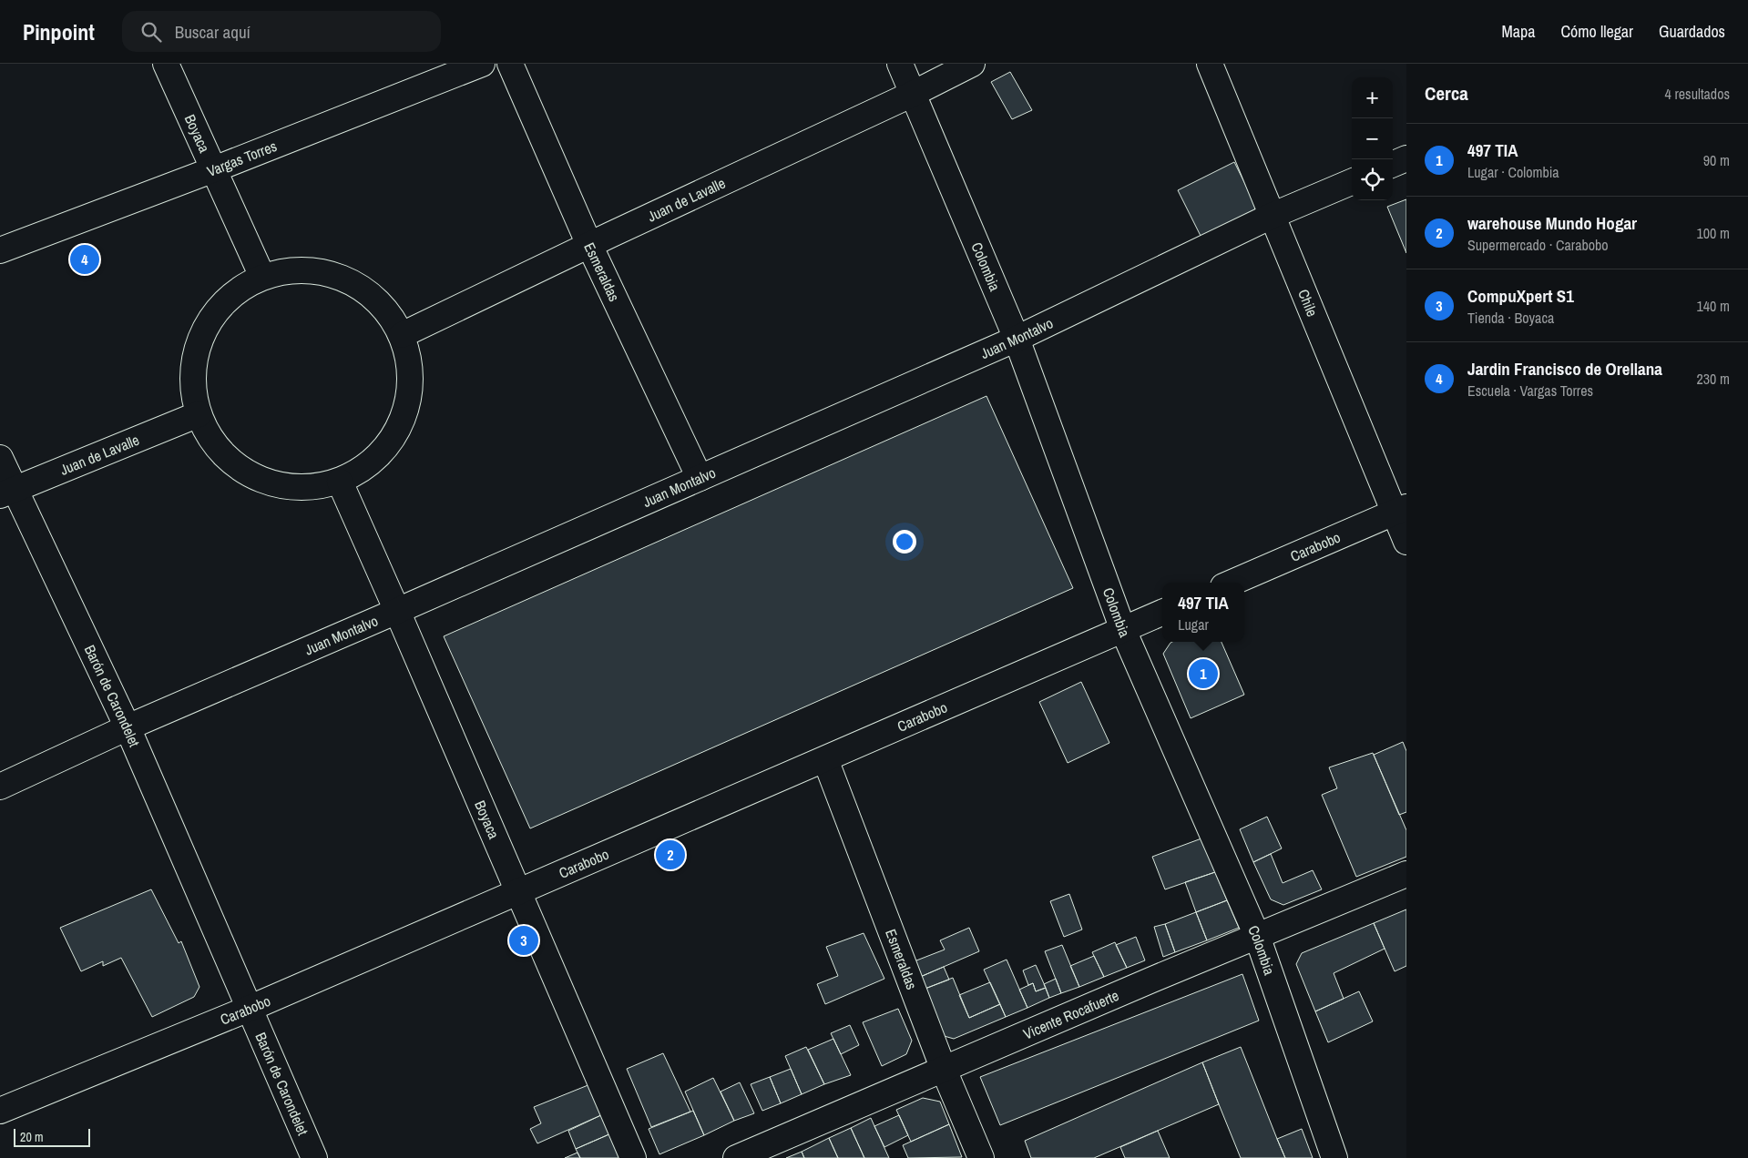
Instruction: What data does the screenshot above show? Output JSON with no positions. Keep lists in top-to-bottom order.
{
  "streets": {
    "street": [
      "Boyaca",
      "Vargas Torres",
      "Juan de Lavalle",
      "Colombia",
      "Esmeraldas",
      "Chile",
      "Juan Montalvo",
      "Carabobo",
      "Barón de Carondelet",
      "Vicente Rocafuerte"
    ]
  },
  "crossings": [
    ["Boyaca", "Vargas Torres"],
    ["Boyaca", "Juan Montalvo"],
    ["Boyaca", "Carabobo"],
    ["Juan de Lavalle", "Colombia"],
    ["Juan de Lavalle", "Esmeraldas"],
    ["Juan de Lavalle", "Barón de Carondelet"],
    ["Colombia", "Juan Montalvo"],
    ["Colombia", "Carabobo"],
    ["Colombia", "Vicente Rocafuerte"],
    ["Esmeraldas", "Juan Montalvo"],
    ["Esmeraldas", "Carabobo"],
    ["Esmeraldas", "Vicente Rocafuerte"],
    ["Chile", "Juan Montalvo"],
    ["Chile", "Carabobo"],
    ["Juan Montalvo", "Barón de Carondelet"],
    ["Carabobo", "Barón de Carondelet"]
  ],
  "scale_bar": "20 m",
  "page": {
    "header": "Pinpoint",
    "search": "Buscar aquí",
    "nav": ["Mapa", "Cómo llegar", "Guardados"],
    "heading": ["Cerca", "4 resultados"],
    "map_buttons": ["+", "−"],
    "list": [
      {
        "mark": "1",
        "name": "497 TIA",
        "note": "Lugar · Colombia",
        "value": "90 m"
      },
      {
        "mark": "2",
        "name": "warehouse Mundo Hogar",
        "note": "Supermercado · Carabobo",
        "value": "100 m"
      },
      {
        "mark": "3",
        "name": "CompuXpert S1",
        "note": "Tienda · Boyaca",
        "value": "140 m"
      },
      {
        "mark": "4",
        "name": "Jardin Francisco de Orellana",
        "note": "Escuela · Vargas Torres",
        "value": "230 m"
      }
    ],
    "pins": [
      "4",
      "1",
      "2",
      "3"
    ],
    "popup": ["497 TIA", "Lugar"],
    "scale": "20 m"
  }
}
